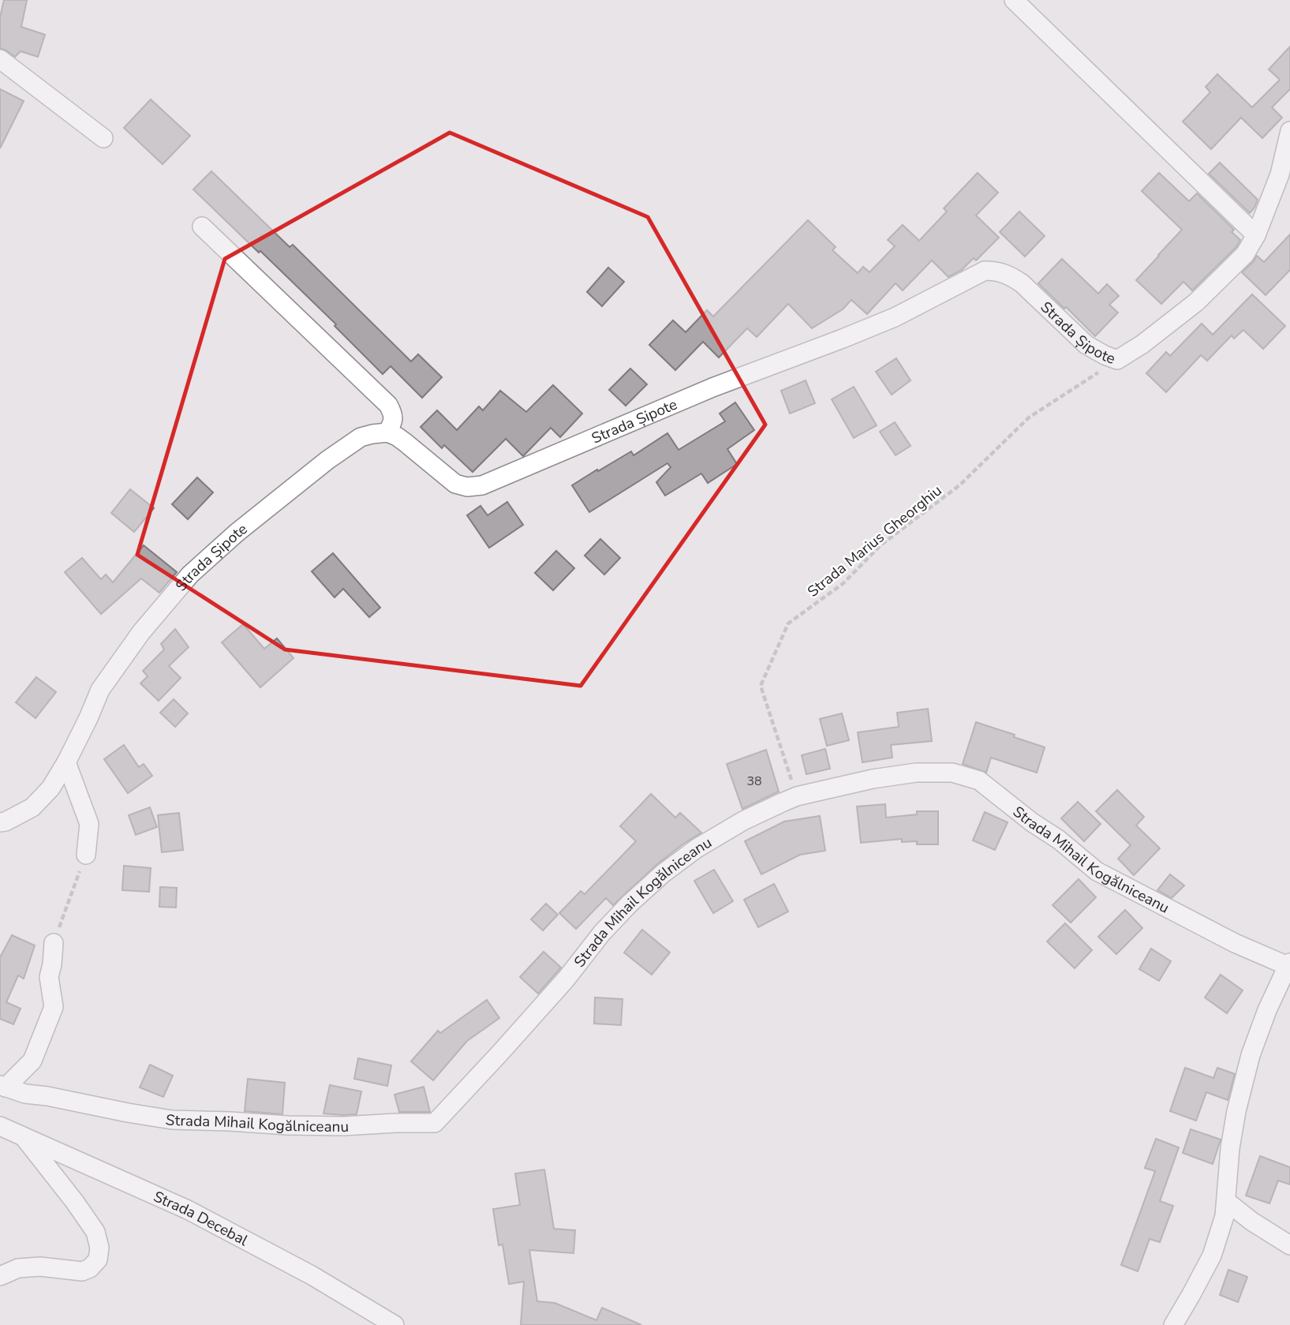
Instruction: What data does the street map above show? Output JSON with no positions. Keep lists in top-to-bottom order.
{
  "streets": {
    "street": ["Strada Șipote", "Strada Mihail Kogălniceanu", "Strada Decebal"],
    "path": ["Strada Marius Gheorghiu"]
  },
  "crossings": [
    ["Strada Șipote", "Strada Marius Gheorghiu"],
    ["Strada Marius Gheorghiu", "Strada Mihail Kogălniceanu"]
  ],
  "house_numbers": ["38"]
}
